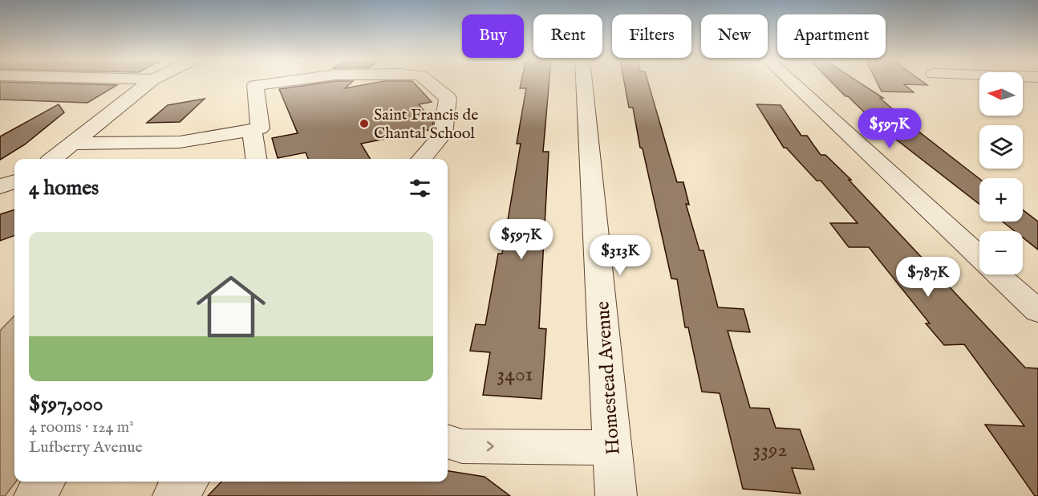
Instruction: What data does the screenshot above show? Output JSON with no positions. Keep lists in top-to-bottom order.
{
  "streets": {
    "street": ["Homestead Avenue"]
  },
  "places": ["Saint Francis de Chantal School"],
  "house_numbers": ["3401", "3392"],
  "north": "left",
  "page": {
    "chip": [
      "Buy",
      "Rent",
      "Filters",
      "New",
      "Apartment"
    ],
    "map_buttons": ["+", "−"],
    "price": [
      "$597K",
      "$597K",
      "$313K",
      "$787K"
    ],
    "heading": "4 homes",
    "list": [
      {
        "name": "$597,000",
        "note": "4 rooms · 124 m² · Lufberry Avenue"
      }
    ]
  }
}
